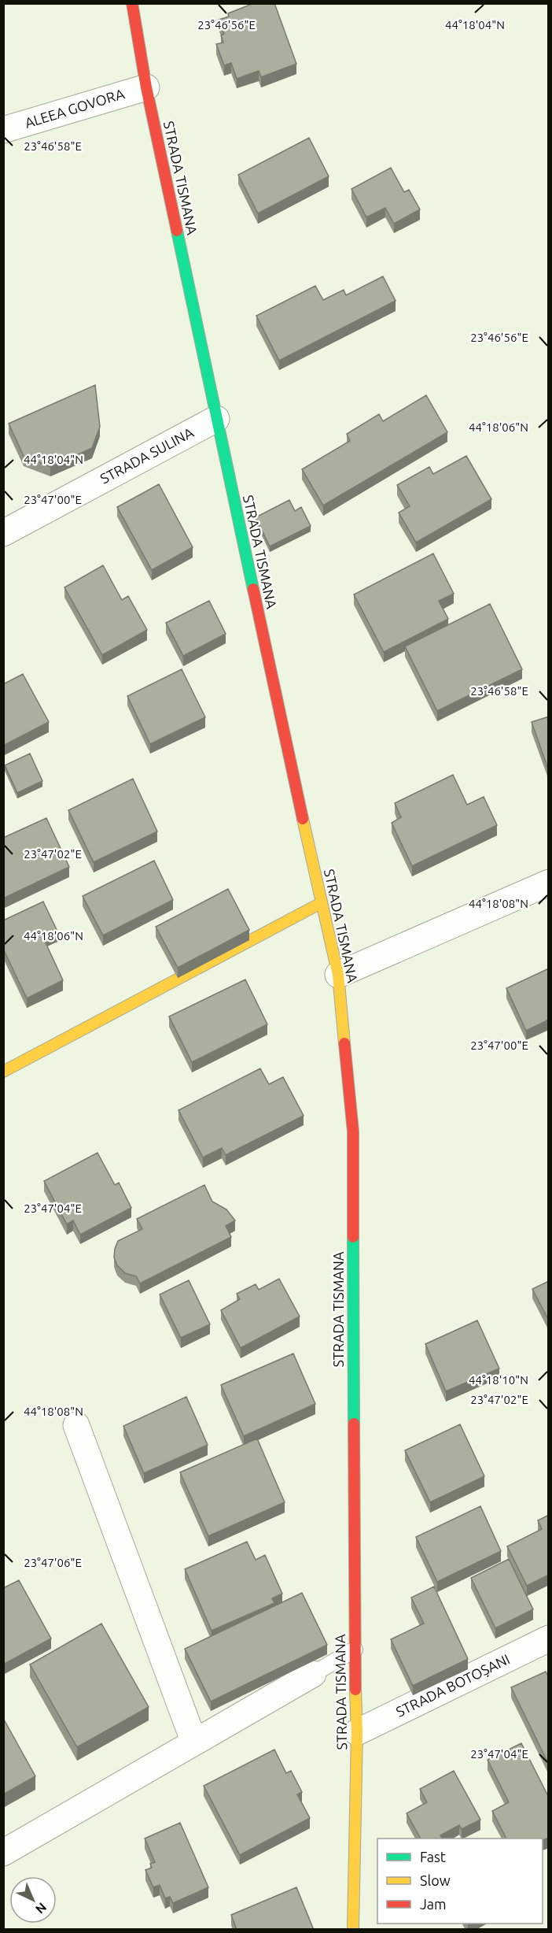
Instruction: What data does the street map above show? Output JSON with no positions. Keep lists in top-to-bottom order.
{
  "streets": {
    "street": [
      "ALEEA GOVORA",
      "STRADA TISMANA",
      "STRADA SULINA",
      "STRADA BOTOȘANI"
    ]
  },
  "crossings": [
    ["ALEEA GOVORA", "STRADA TISMANA"],
    ["STRADA TISMANA", "STRADA SULINA"],
    ["STRADA TISMANA", "STRADA BOTOȘANI"]
  ],
  "legend": ["Fast", "Slow", "Jam"],
  "north": "bottom right",
  "coordinates": [
    "44°18'04\"N",
    "23°46'56\"E",
    "23°46'58\"E",
    "44°18'06\"N",
    "23°47'00\"E",
    "23°47'02\"E",
    "44°18'08\"N",
    "23°47'04\"E",
    "44°18'10\"N",
    "23°47'06\"E"
  ]
}
